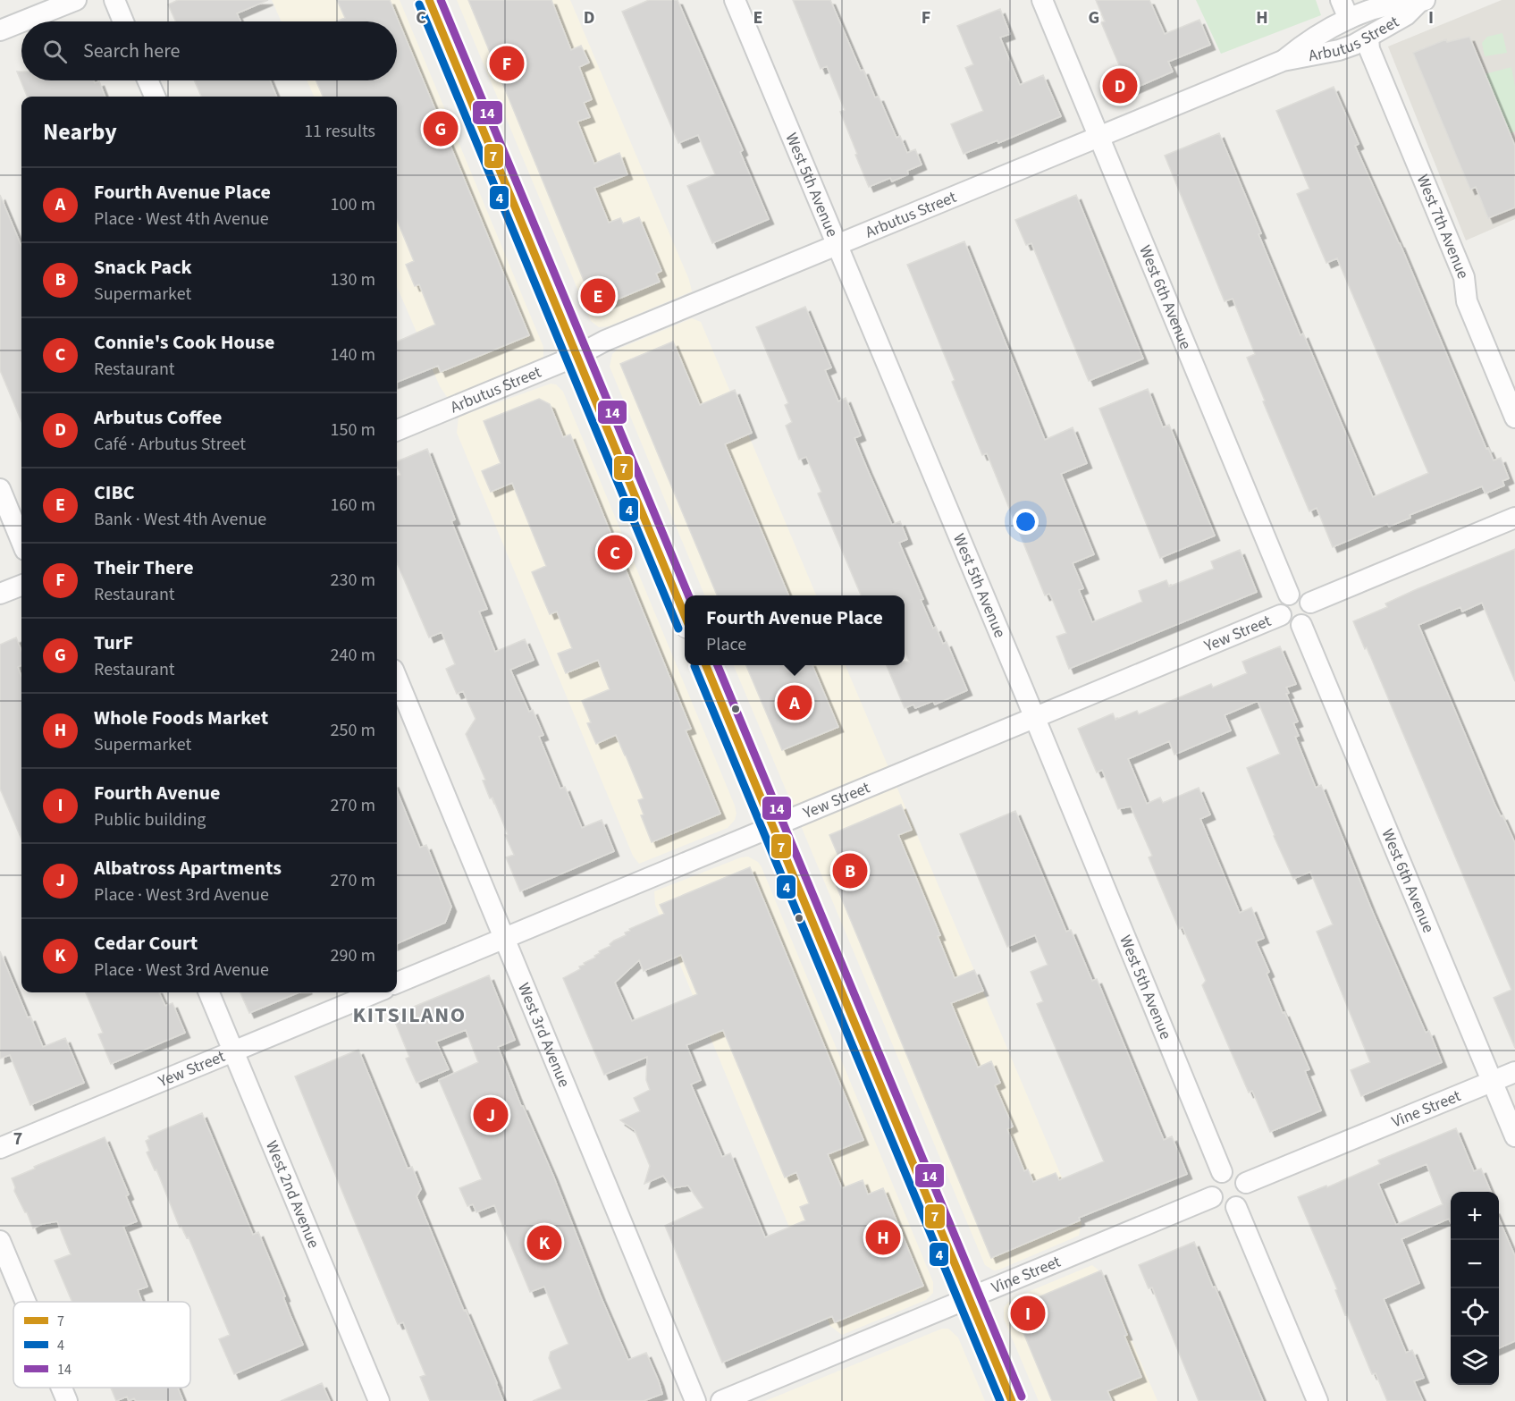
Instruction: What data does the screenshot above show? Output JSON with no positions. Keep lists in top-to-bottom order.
{
  "streets": {
    "street": [
      "Arbutus Street",
      "West 5th Avenue",
      "West 7th Avenue",
      "West 6th Avenue",
      "Yew Street",
      "West 3rd Avenue",
      "Vine Street",
      "West 2nd Avenue"
    ]
  },
  "crossings": [
    ["Arbutus Street", "West 5th Avenue"],
    ["Arbutus Street", "West 7th Avenue"],
    ["Arbutus Street", "West 6th Avenue"],
    ["West 5th Avenue", "Yew Street"],
    ["West 5th Avenue", "Vine Street"],
    ["West 6th Avenue", "Yew Street"],
    ["West 6th Avenue", "Vine Street"],
    ["Yew Street", "West 3rd Avenue"],
    ["Yew Street", "West 2nd Avenue"]
  ],
  "districts": ["KITSILANO"],
  "lines": ["transit line 7", "transit line 14", "transit line 4"],
  "legend": ["7", "4", "14"],
  "page": {
    "search": "Search here",
    "pins": [
      "F",
      "D",
      "G",
      "E",
      "C",
      "A",
      "B",
      "J",
      "H",
      "K",
      "I"
    ],
    "heading": ["Nearby", "11 results"],
    "list": [
      {
        "mark": "A",
        "name": "Fourth Avenue Place",
        "note": "Place · West 4th Avenue",
        "value": "100 m"
      },
      {
        "mark": "B",
        "name": "Snack Pack",
        "note": "Supermarket",
        "value": "130 m"
      },
      {
        "mark": "C",
        "name": "Connie's Cook House",
        "note": "Restaurant",
        "value": "140 m"
      },
      {
        "mark": "D",
        "name": "Arbutus Coffee",
        "note": "Café · Arbutus Street",
        "value": "150 m"
      },
      {
        "mark": "E",
        "name": "CIBC",
        "note": "Bank · West 4th Avenue",
        "value": "160 m"
      },
      {
        "mark": "F",
        "name": "Their There",
        "note": "Restaurant",
        "value": "230 m"
      },
      {
        "mark": "G",
        "name": "TurF",
        "note": "Restaurant",
        "value": "240 m"
      },
      {
        "mark": "H",
        "name": "Whole Foods Market",
        "note": "Supermarket",
        "value": "250 m"
      },
      {
        "mark": "I",
        "name": "Fourth Avenue",
        "note": "Public building",
        "value": "270 m"
      },
      {
        "mark": "J",
        "name": "Albatross Apartments",
        "note": "Place · West 3rd Avenue",
        "value": "270 m"
      },
      {
        "mark": "K",
        "name": "Cedar Court",
        "note": "Place · West 3rd Avenue",
        "value": "290 m"
      }
    ],
    "popup": ["Fourth Avenue Place", "Place"],
    "map_buttons": ["+", "−"]
  },
  "grid": {
    "columns": [
      "C",
      "D",
      "E",
      "F",
      "G",
      "H",
      "I"
    ],
    "rows": ["7"]
  }
}
